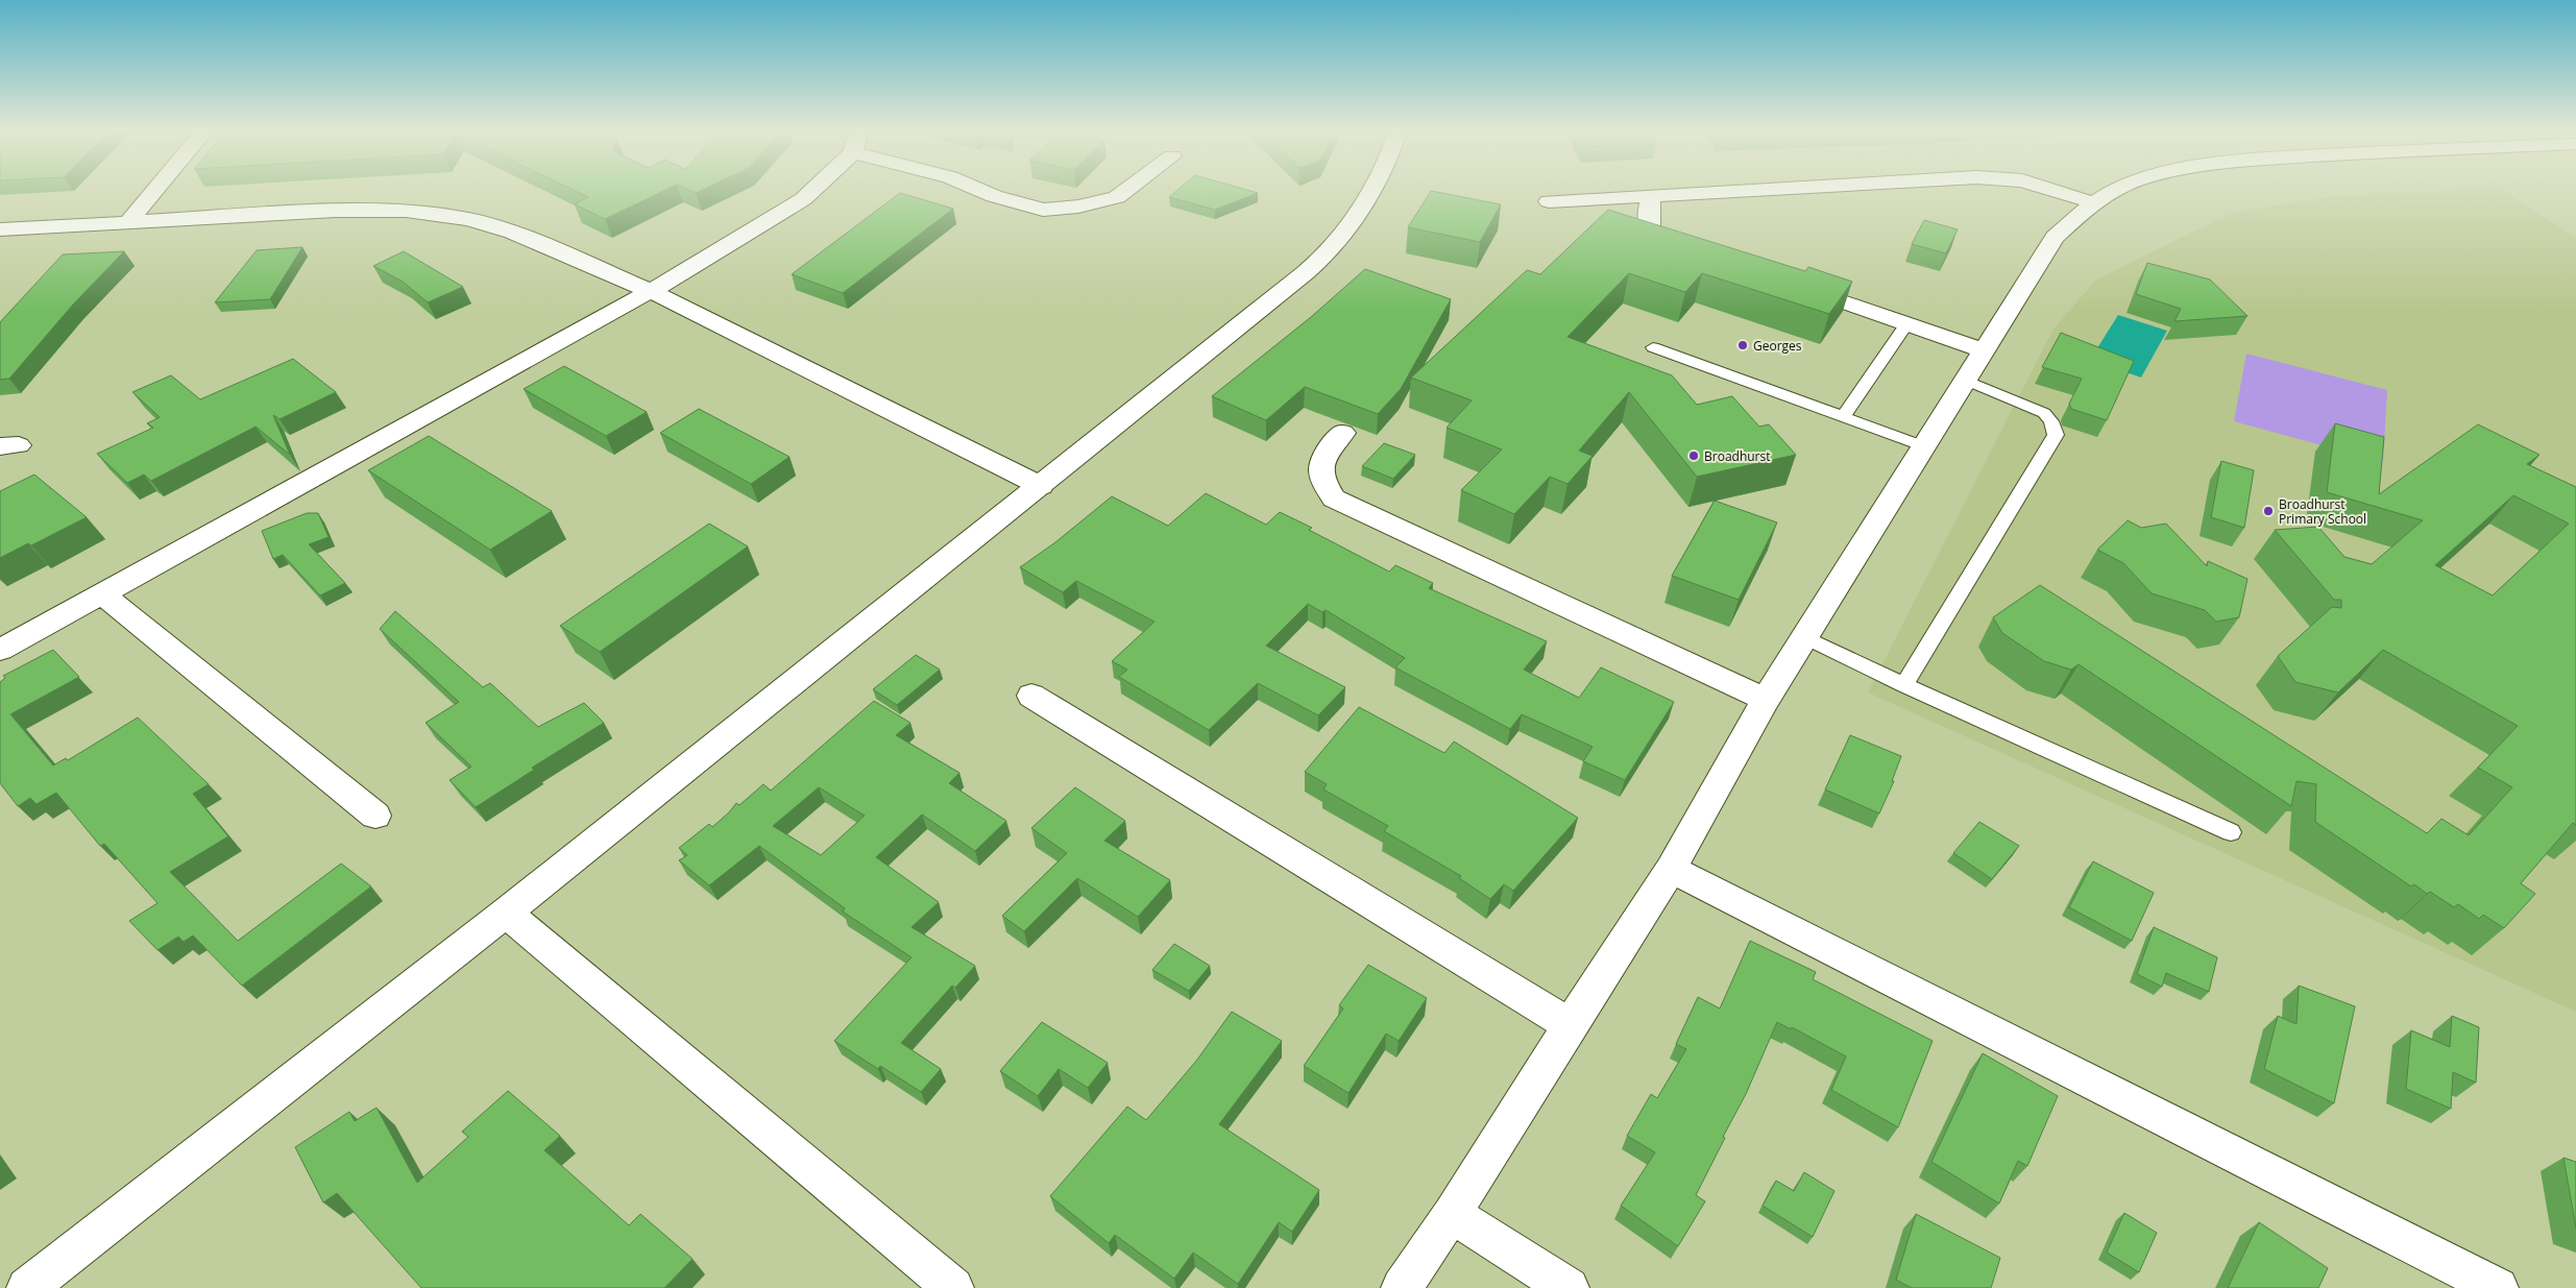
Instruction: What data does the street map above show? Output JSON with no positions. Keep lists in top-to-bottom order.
{
  "places": ["Georges", "Broadhurst", "Broadhurst Primary School"]
}
